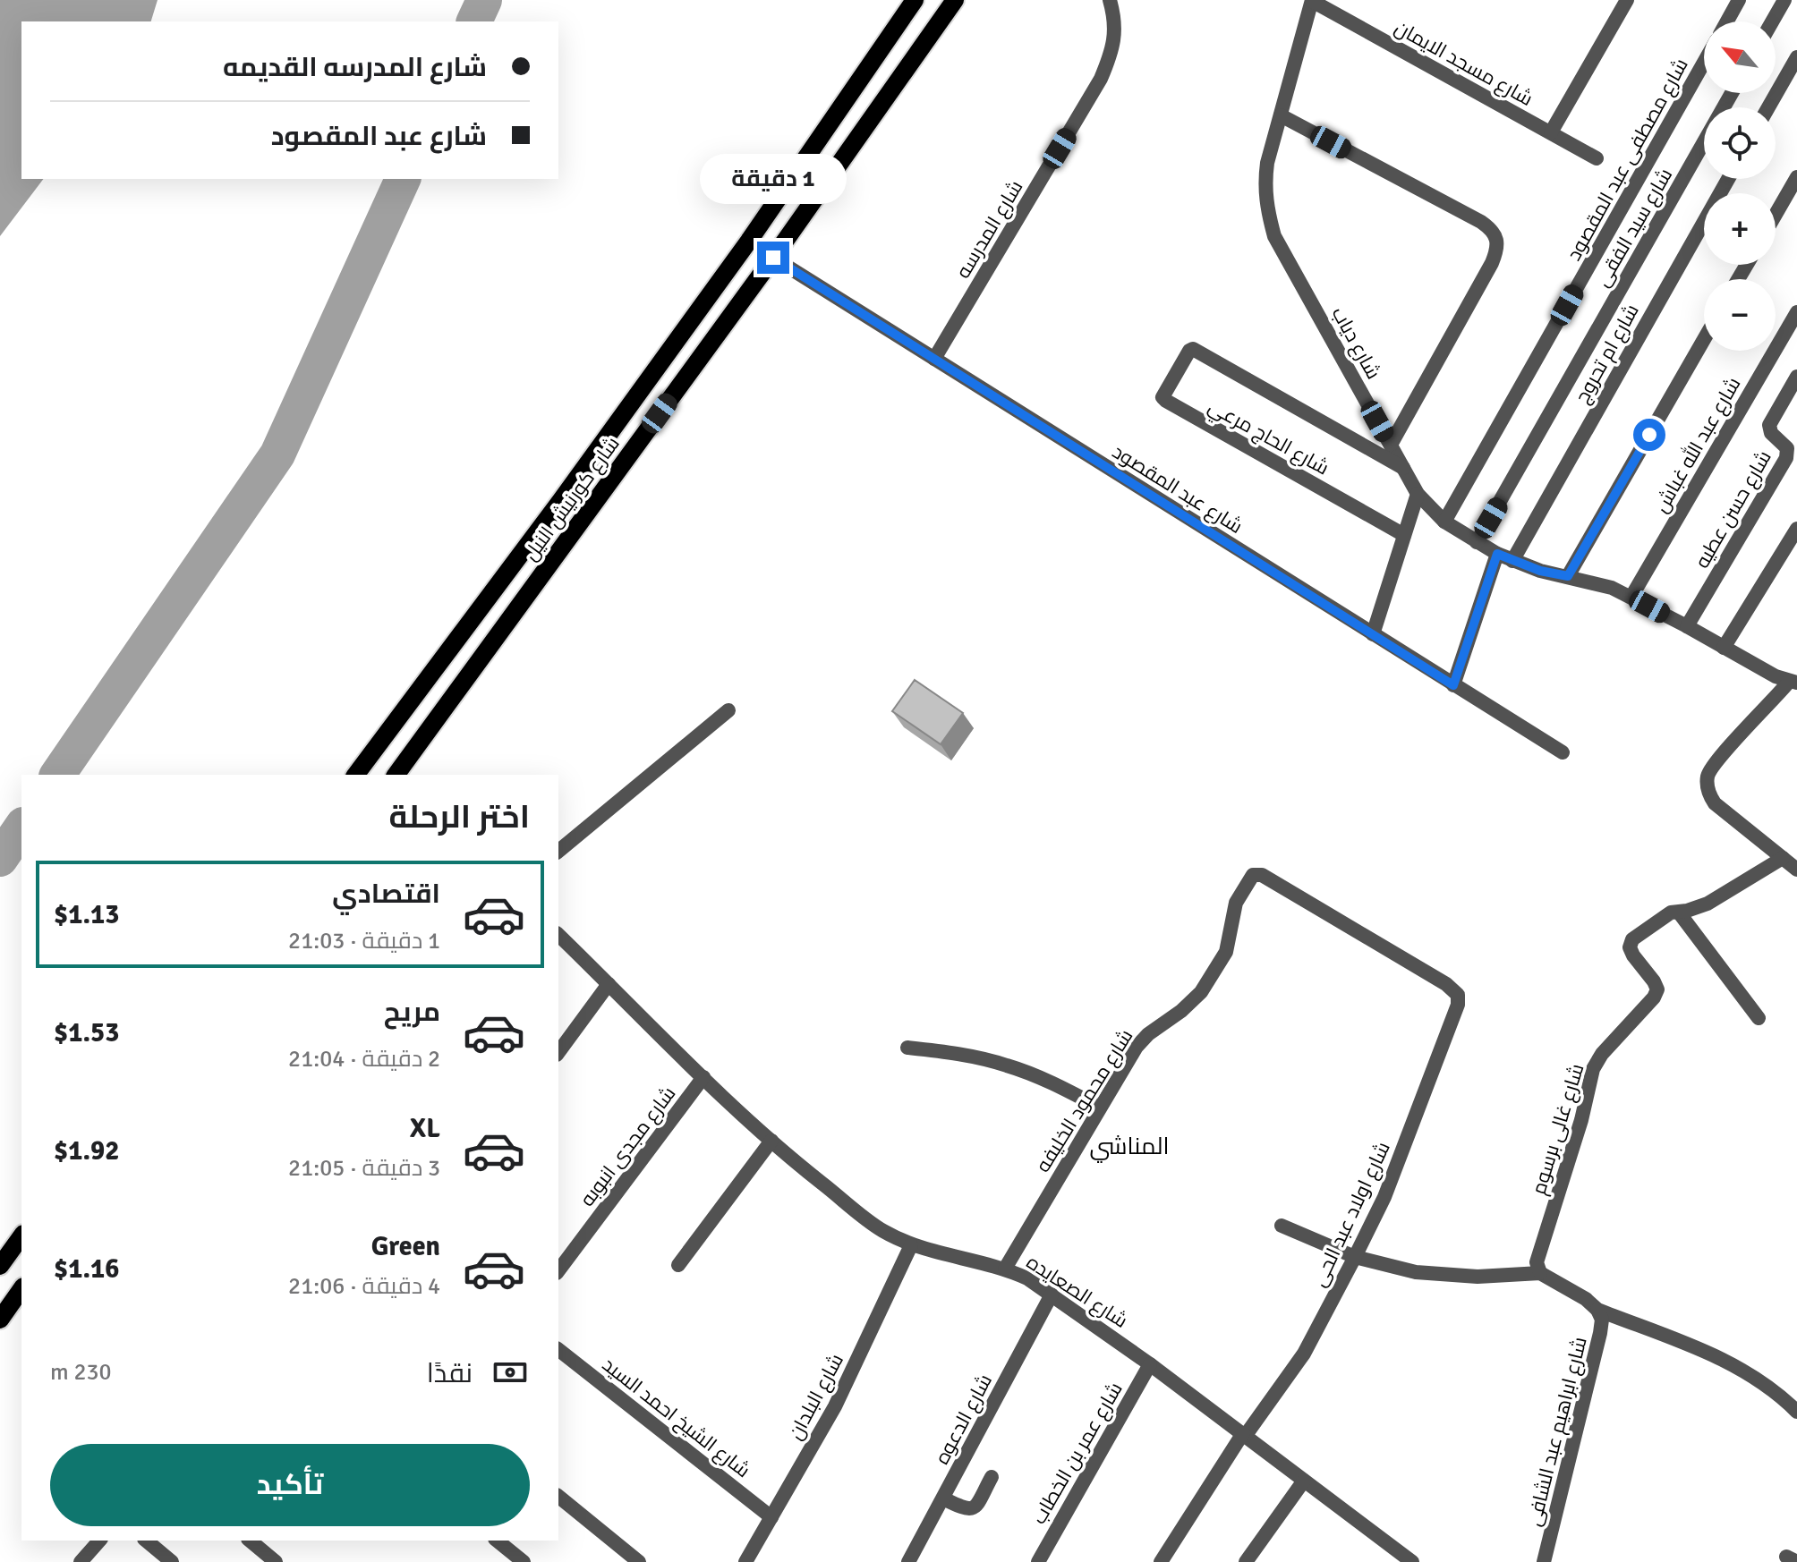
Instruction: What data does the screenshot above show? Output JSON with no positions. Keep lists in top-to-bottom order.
{
  "streets": {
    "main road": ["شارع كورنيش النيل"],
    "street": [
      "شارع مسجد الايمان",
      "شارع مصطفى عبد المقصود",
      "شارع سيد الفقى",
      "شارع المدرسه",
      "شارع دياب",
      "شارع ام تحروج",
      "شارع الحاج مرعي",
      "شارع عبد الله غباش",
      "شارع عبد المقصود",
      "شارع حسن عطيه",
      "شارع محمود الخليفه",
      "شارع غالى برسوم",
      "شارع مجدى انبوبه",
      "شارع اولاد عبد الحى",
      "شارع الصعايده",
      "شارع البلدان",
      "شارع الشيخ احمد السيد",
      "شارع الدعوه",
      "شارع ابراهيم عبد الشافى",
      "شارع عمر بن الخطاب"
    ]
  },
  "crossings": [
    ["شارع مسجد الايمان", "شارع دياب"],
    ["شارع مصطفى عبد المقصود", "شارع دياب"],
    ["شارع سيد الفقى", "شارع دياب"],
    ["شارع المدرسه", "شارع عبد المقصود"],
    ["شارع دياب", "شارع ام تحروج"],
    ["شارع دياب", "شارع الحاج مرعي"],
    ["شارع دياب", "شارع عبد الله غباش"],
    ["شارع دياب", "شارع حسن عطيه"],
    ["شارع عبد المقصود", "شارع كورنيش النيل"],
    ["شارع محمود الخليفه", "شارع اولاد عبد الحى"],
    ["شارع محمود الخليفه", "شارع الصعايده"],
    ["شارع مجدى انبوبه", "شارع الصعايده"],
    ["شارع اولاد عبد الحى", "شارع الصعايده"],
    ["شارع الصعايده", "شارع البلدان"],
    ["شارع الصعايده", "شارع الدعوه"],
    ["شارع الصعايده", "شارع عمر بن الخطاب"],
    ["شارع البلدان", "شارع الشيخ احمد السيد"]
  ],
  "districts": ["المناشي"],
  "north": "top left",
  "page": {
    "map_buttons": ["+", "−"],
    "banner": ["شارع المدرسه القديمه", "شارع عبد المقصود"],
    "bubble": "1 دقيقة",
    "heading": "اختر الرحلة",
    "list": [
      {
        "name": "اقتصادي",
        "note": "1 دقيقة · 21:03",
        "value": "$1.13"
      },
      {
        "name": "مريح",
        "note": "2 دقيقة · 21:04",
        "value": "$1.53"
      },
      {
        "name": "XL",
        "note": "3 دقيقة · 21:05",
        "value": "$1.92"
      },
      {
        "name": "Green",
        "note": "4 دقيقة · 21:06",
        "value": "$1.16"
      }
    ],
    "pay": ["نقدًا", "230 m"],
    "buttons": "تأكيد"
  }
}
